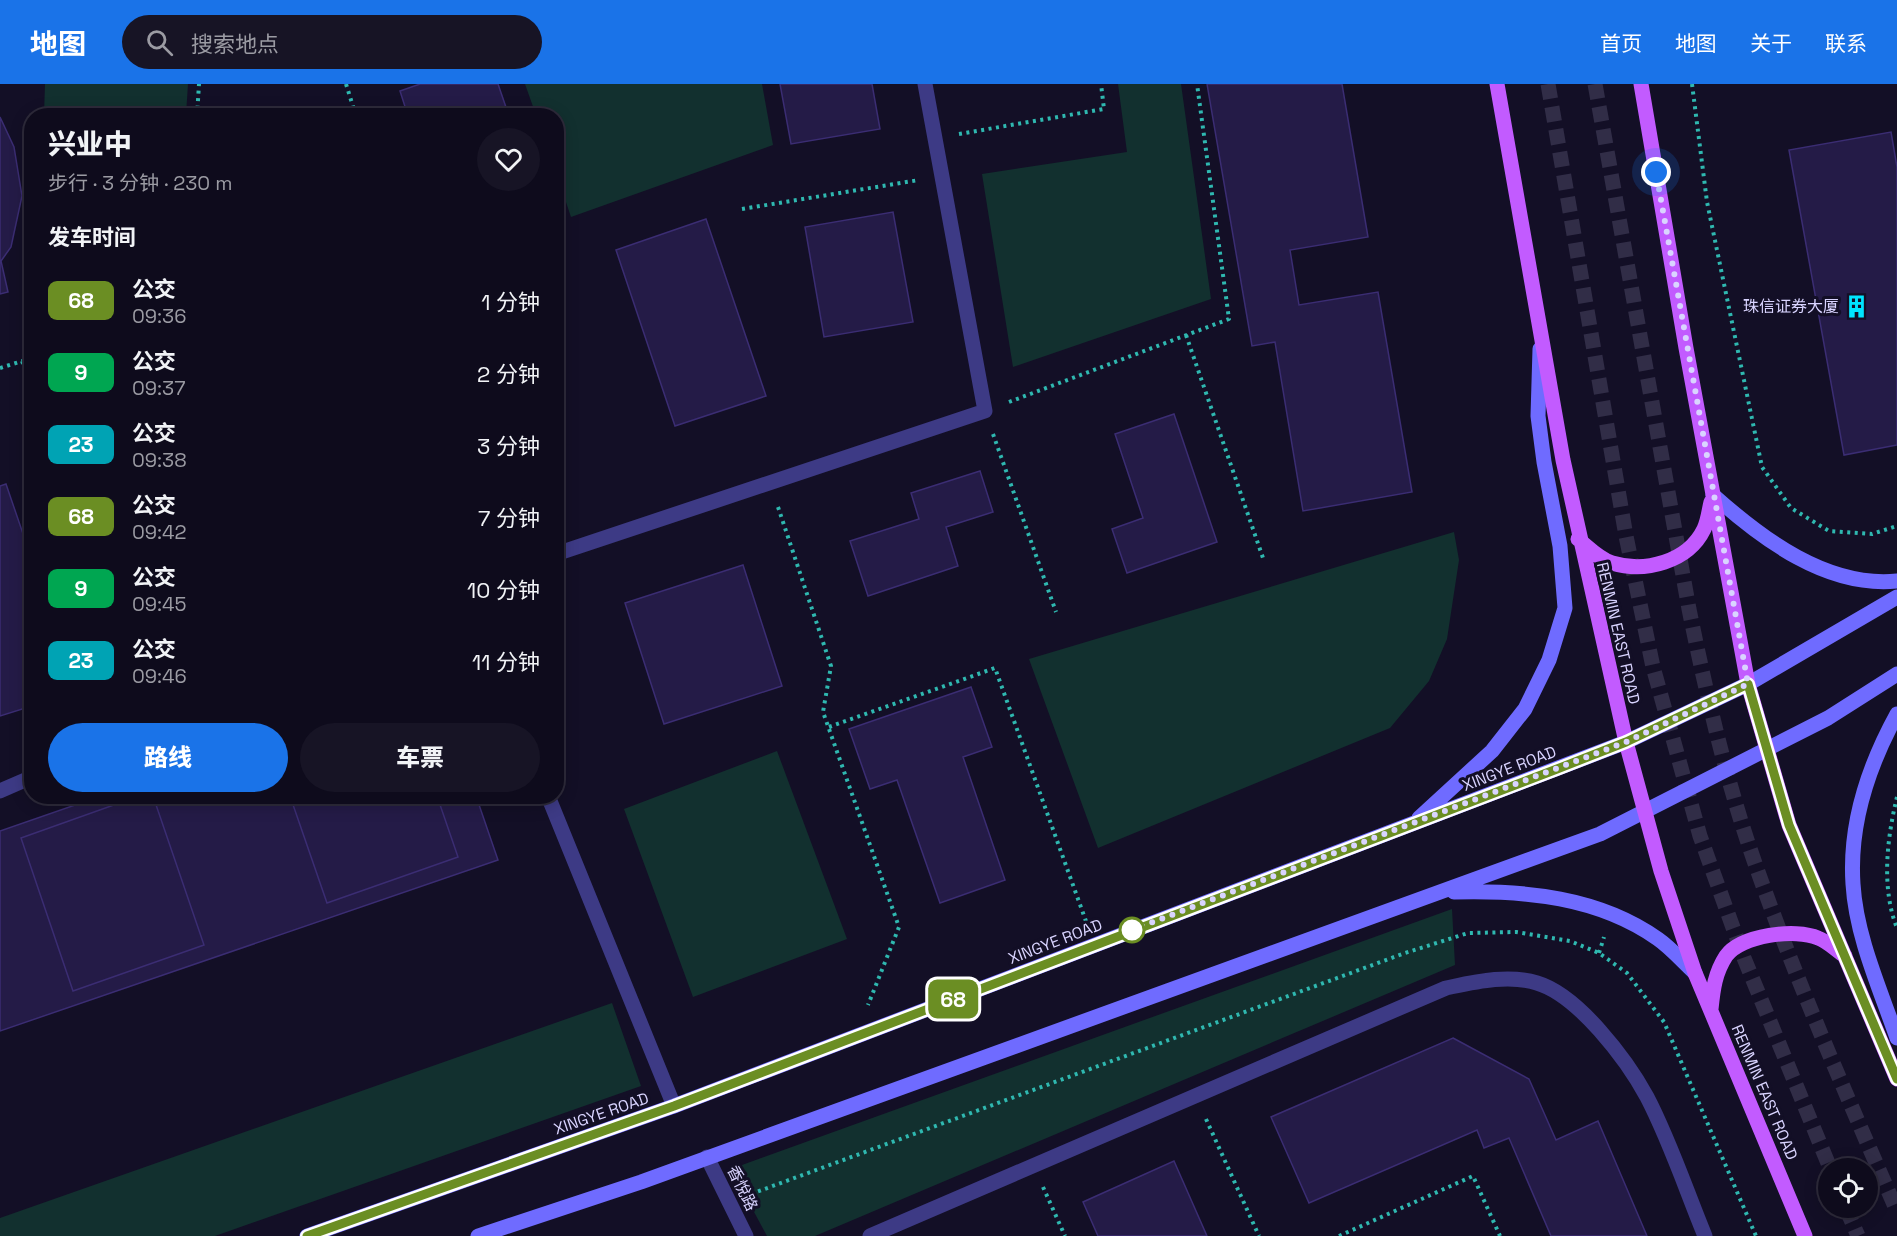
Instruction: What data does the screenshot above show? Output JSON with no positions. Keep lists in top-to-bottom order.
{
  "streets": {
    "main road": ["RENMIN EAST ROAD", "XINGYE ROAD"],
    "street": ["香悅路"]
  },
  "crossings": [
    ["RENMIN EAST ROAD", "XINGYE ROAD"]
  ],
  "places": {
    "building": ["珠信证券大厦"]
  },
  "lines": ["bus line 68"],
  "page": {
    "header": "地图",
    "search": "搜索地点",
    "nav": [
      "首页",
      "地图",
      "关于",
      "联系"
    ],
    "on_map": "68",
    "heading": [
      ["兴业中", "步行 · 3 分钟 · 230 m"],
      "发车时间"
    ],
    "list": [
      {
        "mark": "68",
        "name": "公交",
        "note": "09:36",
        "value": "1 分钟"
      },
      {
        "mark": "9",
        "name": "公交",
        "note": "09:37",
        "value": "2 分钟"
      },
      {
        "mark": "23",
        "name": "公交",
        "note": "09:38",
        "value": "3 分钟"
      },
      {
        "mark": "68",
        "name": "公交",
        "note": "09:42",
        "value": "7 分钟"
      },
      {
        "mark": "9",
        "name": "公交",
        "note": "09:45",
        "value": "10 分钟"
      },
      {
        "mark": "23",
        "name": "公交",
        "note": "09:46",
        "value": "11 分钟"
      }
    ],
    "buttons": ["路线", "车票"]
  }
}
